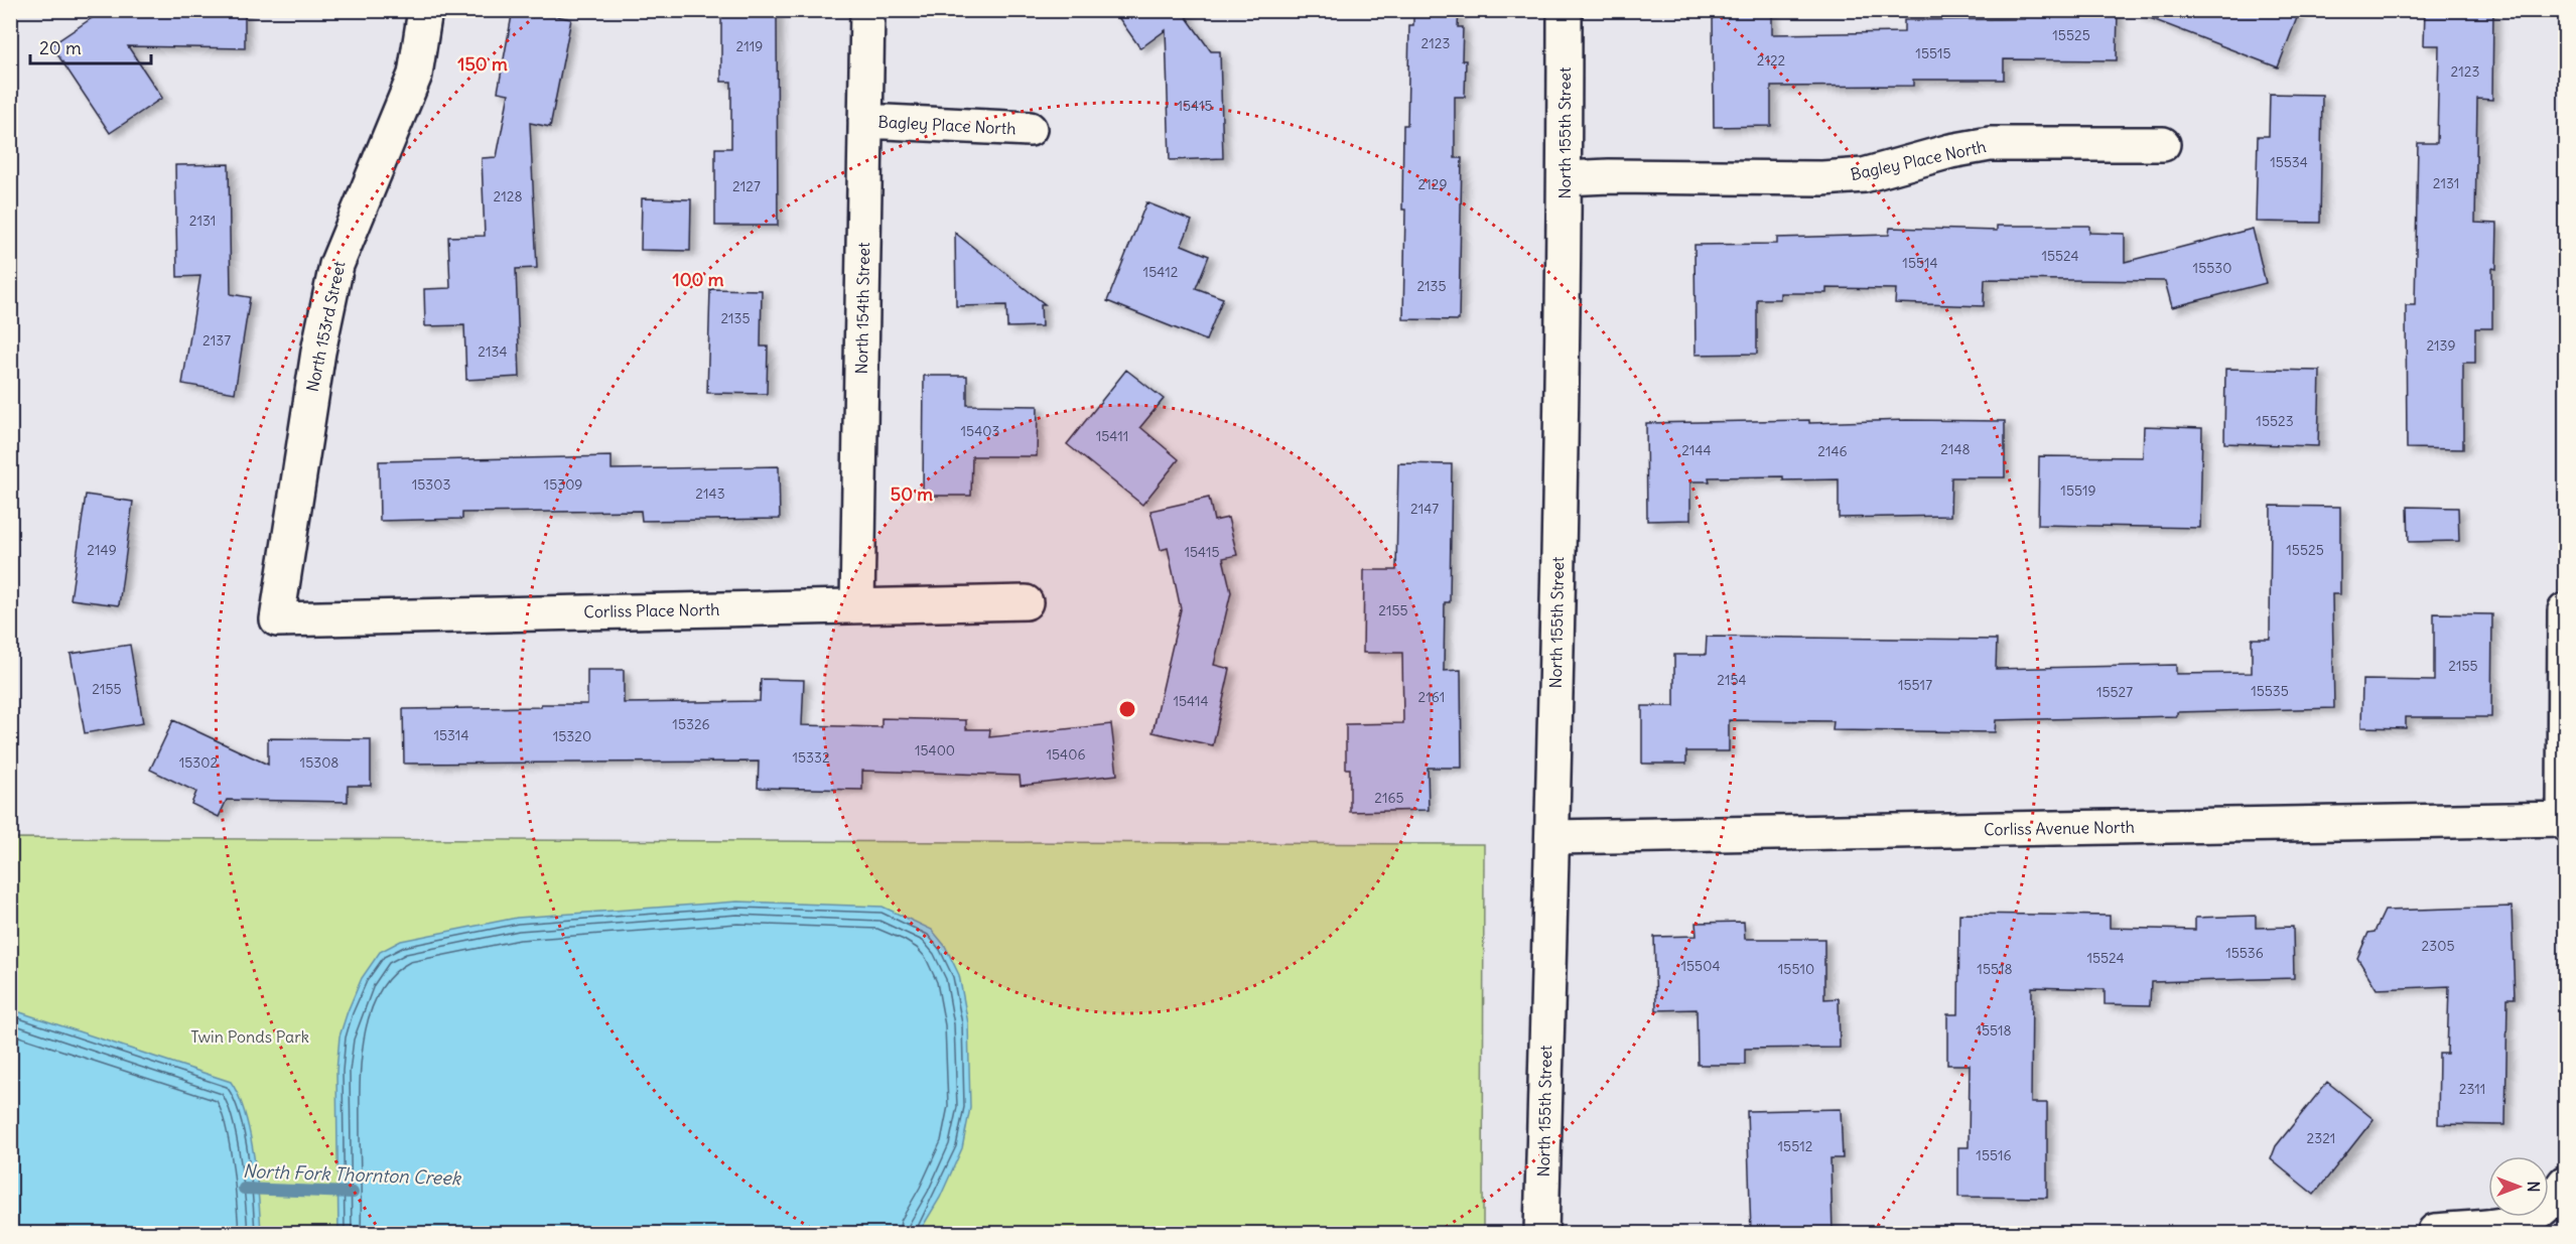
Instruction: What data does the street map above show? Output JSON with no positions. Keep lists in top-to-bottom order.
{
  "streets": {
    "street": [
      "Bagley Place North",
      "North 155th Street",
      "North 154th Street",
      "North 153rd Street",
      "Corliss Place North",
      "Corliss Avenue North"
    ]
  },
  "crossings": [
    ["Bagley Place North", "North 155th Street"],
    ["Bagley Place North", "North 154th Street"],
    ["North 155th Street", "Corliss Avenue North"],
    ["North 154th Street", "Corliss Place North"],
    ["North 153rd Street", "Corliss Place North"]
  ],
  "water": ["North Fork Thornton Creek"],
  "parks": ["Twin Ponds Park"],
  "house_numbers": [
    "15525",
    "2123",
    "2119",
    "15515",
    "2122",
    "2123",
    "15415",
    "15534",
    "2131",
    "2129",
    "2127",
    "2128",
    "2131",
    "15524",
    "15514",
    "15530",
    "15412",
    "2135",
    "2135",
    "2137",
    "2139",
    "2134",
    "15523",
    "15403",
    "15411",
    "2148",
    "2144",
    "2146",
    "15303",
    "15309",
    "15519",
    "2143",
    "2147",
    "2149",
    "15525",
    "15415",
    "2155",
    "2155",
    "2154",
    "15517",
    "2155",
    "15535",
    "15527",
    "2161",
    "15414",
    "15326",
    "15314",
    "15320",
    "15400",
    "15406",
    "15332",
    "15302",
    "15308",
    "2165",
    "2305",
    "15536",
    "15524",
    "15504",
    "15510",
    "15518",
    "15518",
    "2311",
    "2321",
    "15512",
    "15516"
  ],
  "scale_bar": "20 m",
  "north": "right",
  "rings": ["150 m", "100 m", "50 m"]
}
